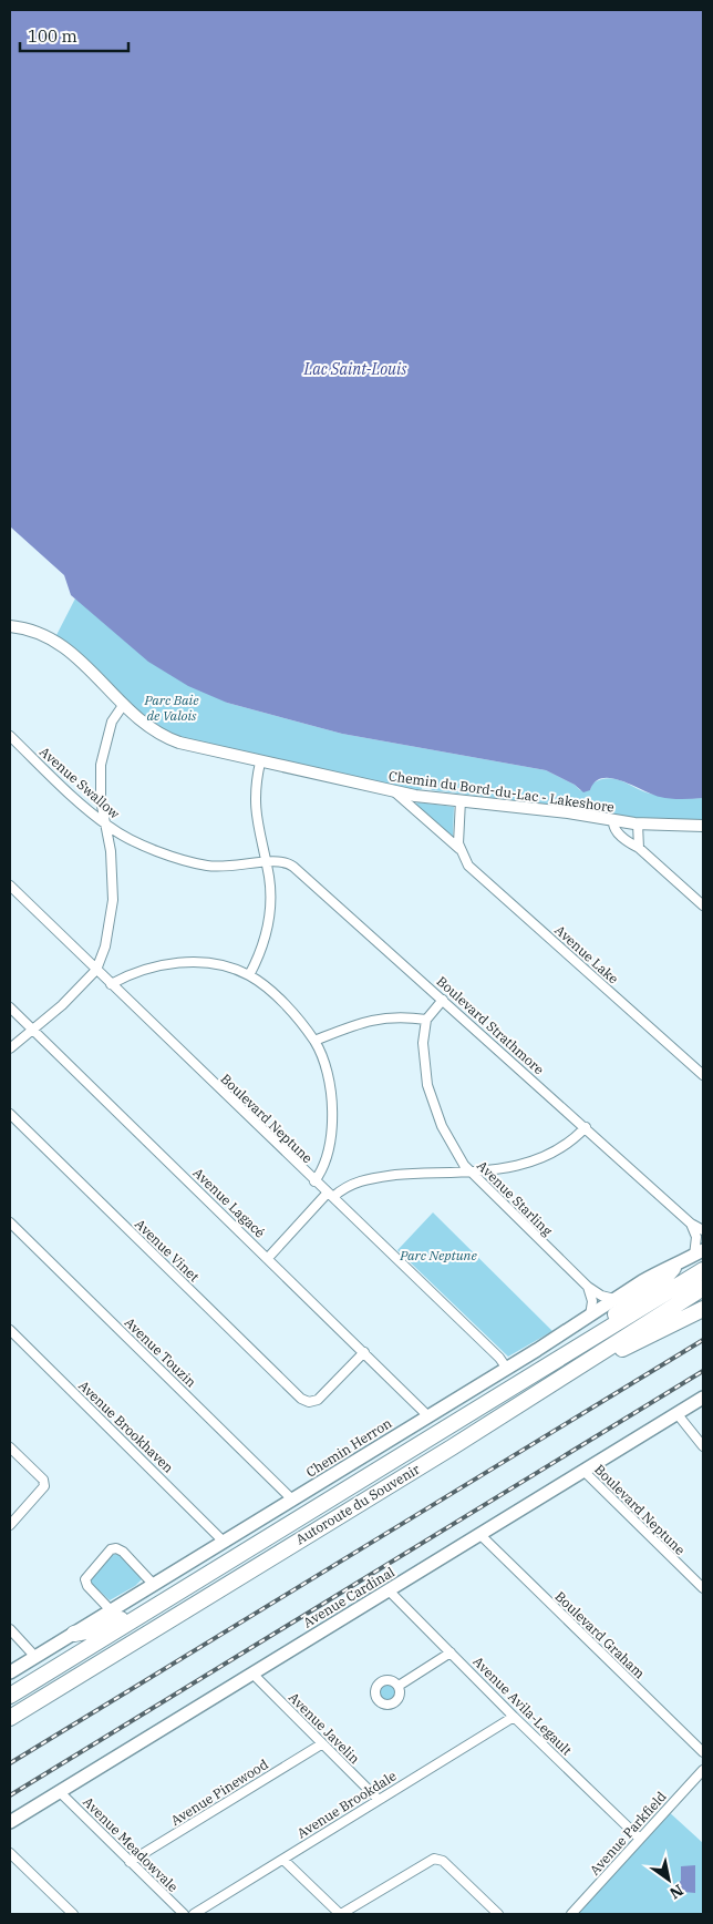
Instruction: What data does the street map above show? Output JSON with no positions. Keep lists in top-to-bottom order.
{
  "streets": {
    "highway": ["Autoroute du Souvenir"],
    "main road": ["Chemin Herron", "Avenue Cardinal"],
    "street": [
      "Avenue Swallow",
      "Chemin du Bord-du-Lac - Lakeshore",
      "Avenue Lake",
      "Boulevard Strathmore",
      "Boulevard Neptune",
      "Avenue Starling",
      "Avenue Lagacé",
      "Avenue Vinet",
      "Avenue Touzin",
      "Avenue Brookhaven",
      "Boulevard Graham",
      "Avenue Avila-Legault",
      "Avenue Javelin",
      "Avenue Pinewood",
      "Avenue Brookdale",
      "Avenue Parkfield",
      "Avenue Meadowvale"
    ]
  },
  "crossings": [
    ["Avenue Swallow", "Boulevard Strathmore"],
    ["Chemin du Bord-du-Lac - Lakeshore", "Avenue Lake"],
    ["Boulevard Neptune", "Chemin Herron"],
    ["Boulevard Neptune", "Avenue Cardinal"],
    ["Avenue Starling", "Chemin Herron"],
    ["Avenue Lagacé", "Avenue Vinet"],
    ["Avenue Lagacé", "Chemin Herron"],
    ["Avenue Touzin", "Chemin Herron"],
    ["Avenue Brookhaven", "Chemin Herron"],
    ["Avenue Cardinal", "Boulevard Graham"],
    ["Avenue Cardinal", "Avenue Avila-Legault"],
    ["Avenue Cardinal", "Avenue Javelin"],
    ["Avenue Cardinal", "Avenue Meadowvale"],
    ["Avenue Avila-Legault", "Avenue Brookdale"],
    ["Avenue Avila-Legault", "Avenue Parkfield"],
    ["Avenue Javelin", "Avenue Pinewood"],
    ["Avenue Javelin", "Avenue Brookdale"],
    ["Avenue Pinewood", "Avenue Meadowvale"]
  ],
  "water": ["Lac Saint-Louis"],
  "parks": ["Parc Baie de Valois", "Parc Neptune"],
  "scale_bar": "100 m",
  "north": "bottom right"
}
